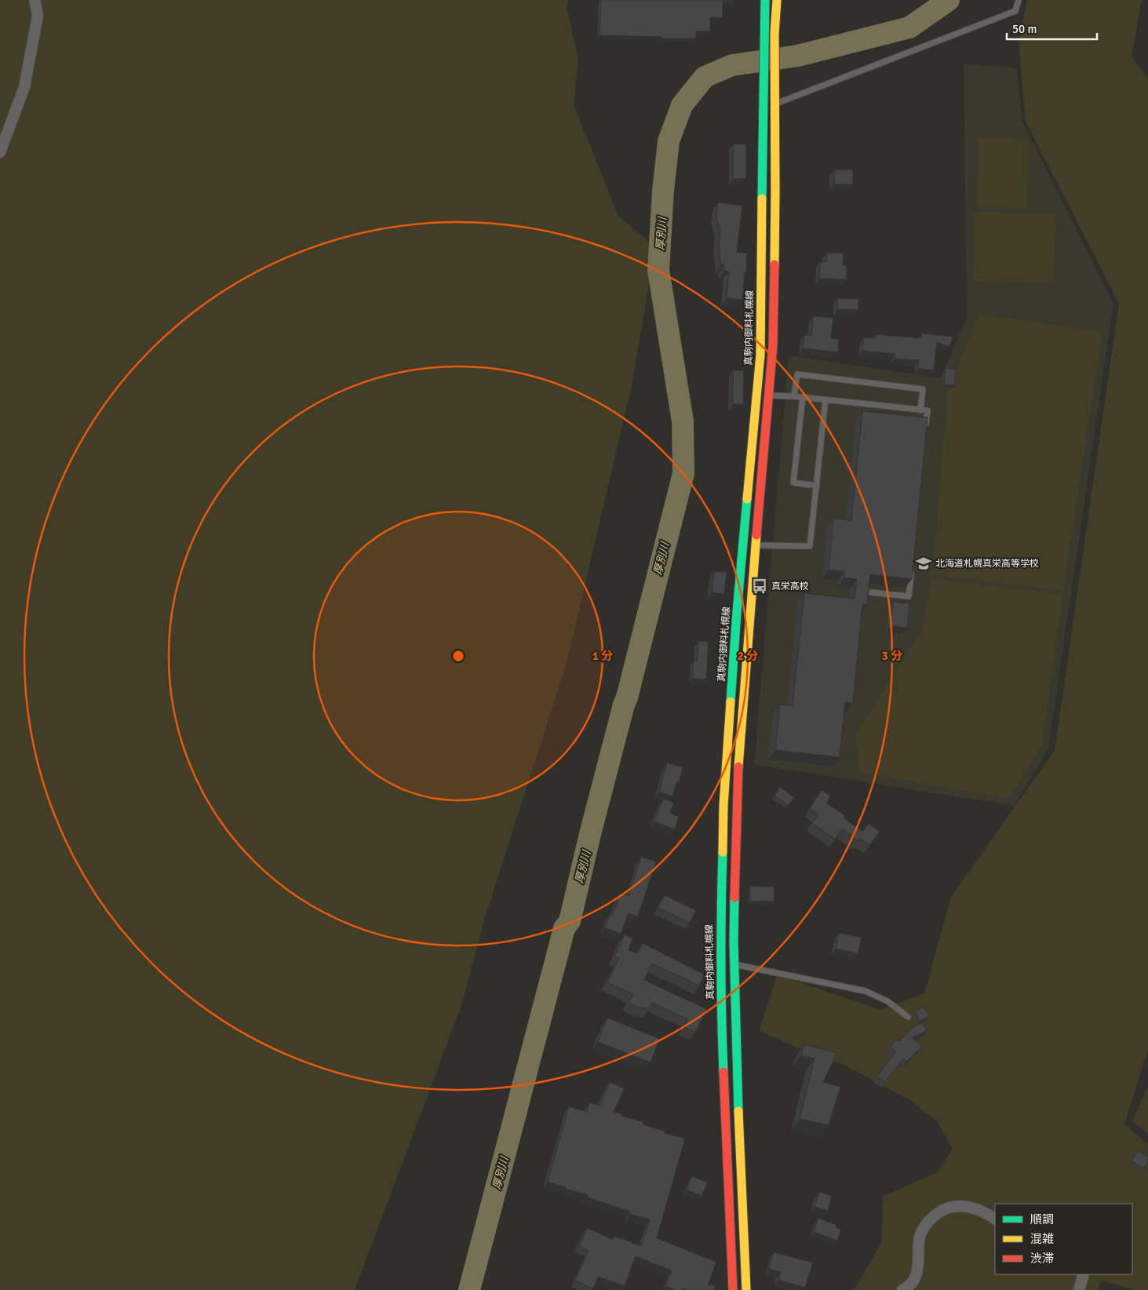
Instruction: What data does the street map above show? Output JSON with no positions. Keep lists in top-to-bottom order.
{
  "streets": {
    "main road": ["真駒内御料札幌線"]
  },
  "water": ["厚別川"],
  "places": {
    "school or university": ["北海道札幌真栄高等学校"],
    "bus stop": ["真栄高校"]
  },
  "legend": ["順調", "混雑", "渋滞"],
  "scale_bar": "50 m",
  "rings": ["1 分", "2 分", "3 分"]
}
